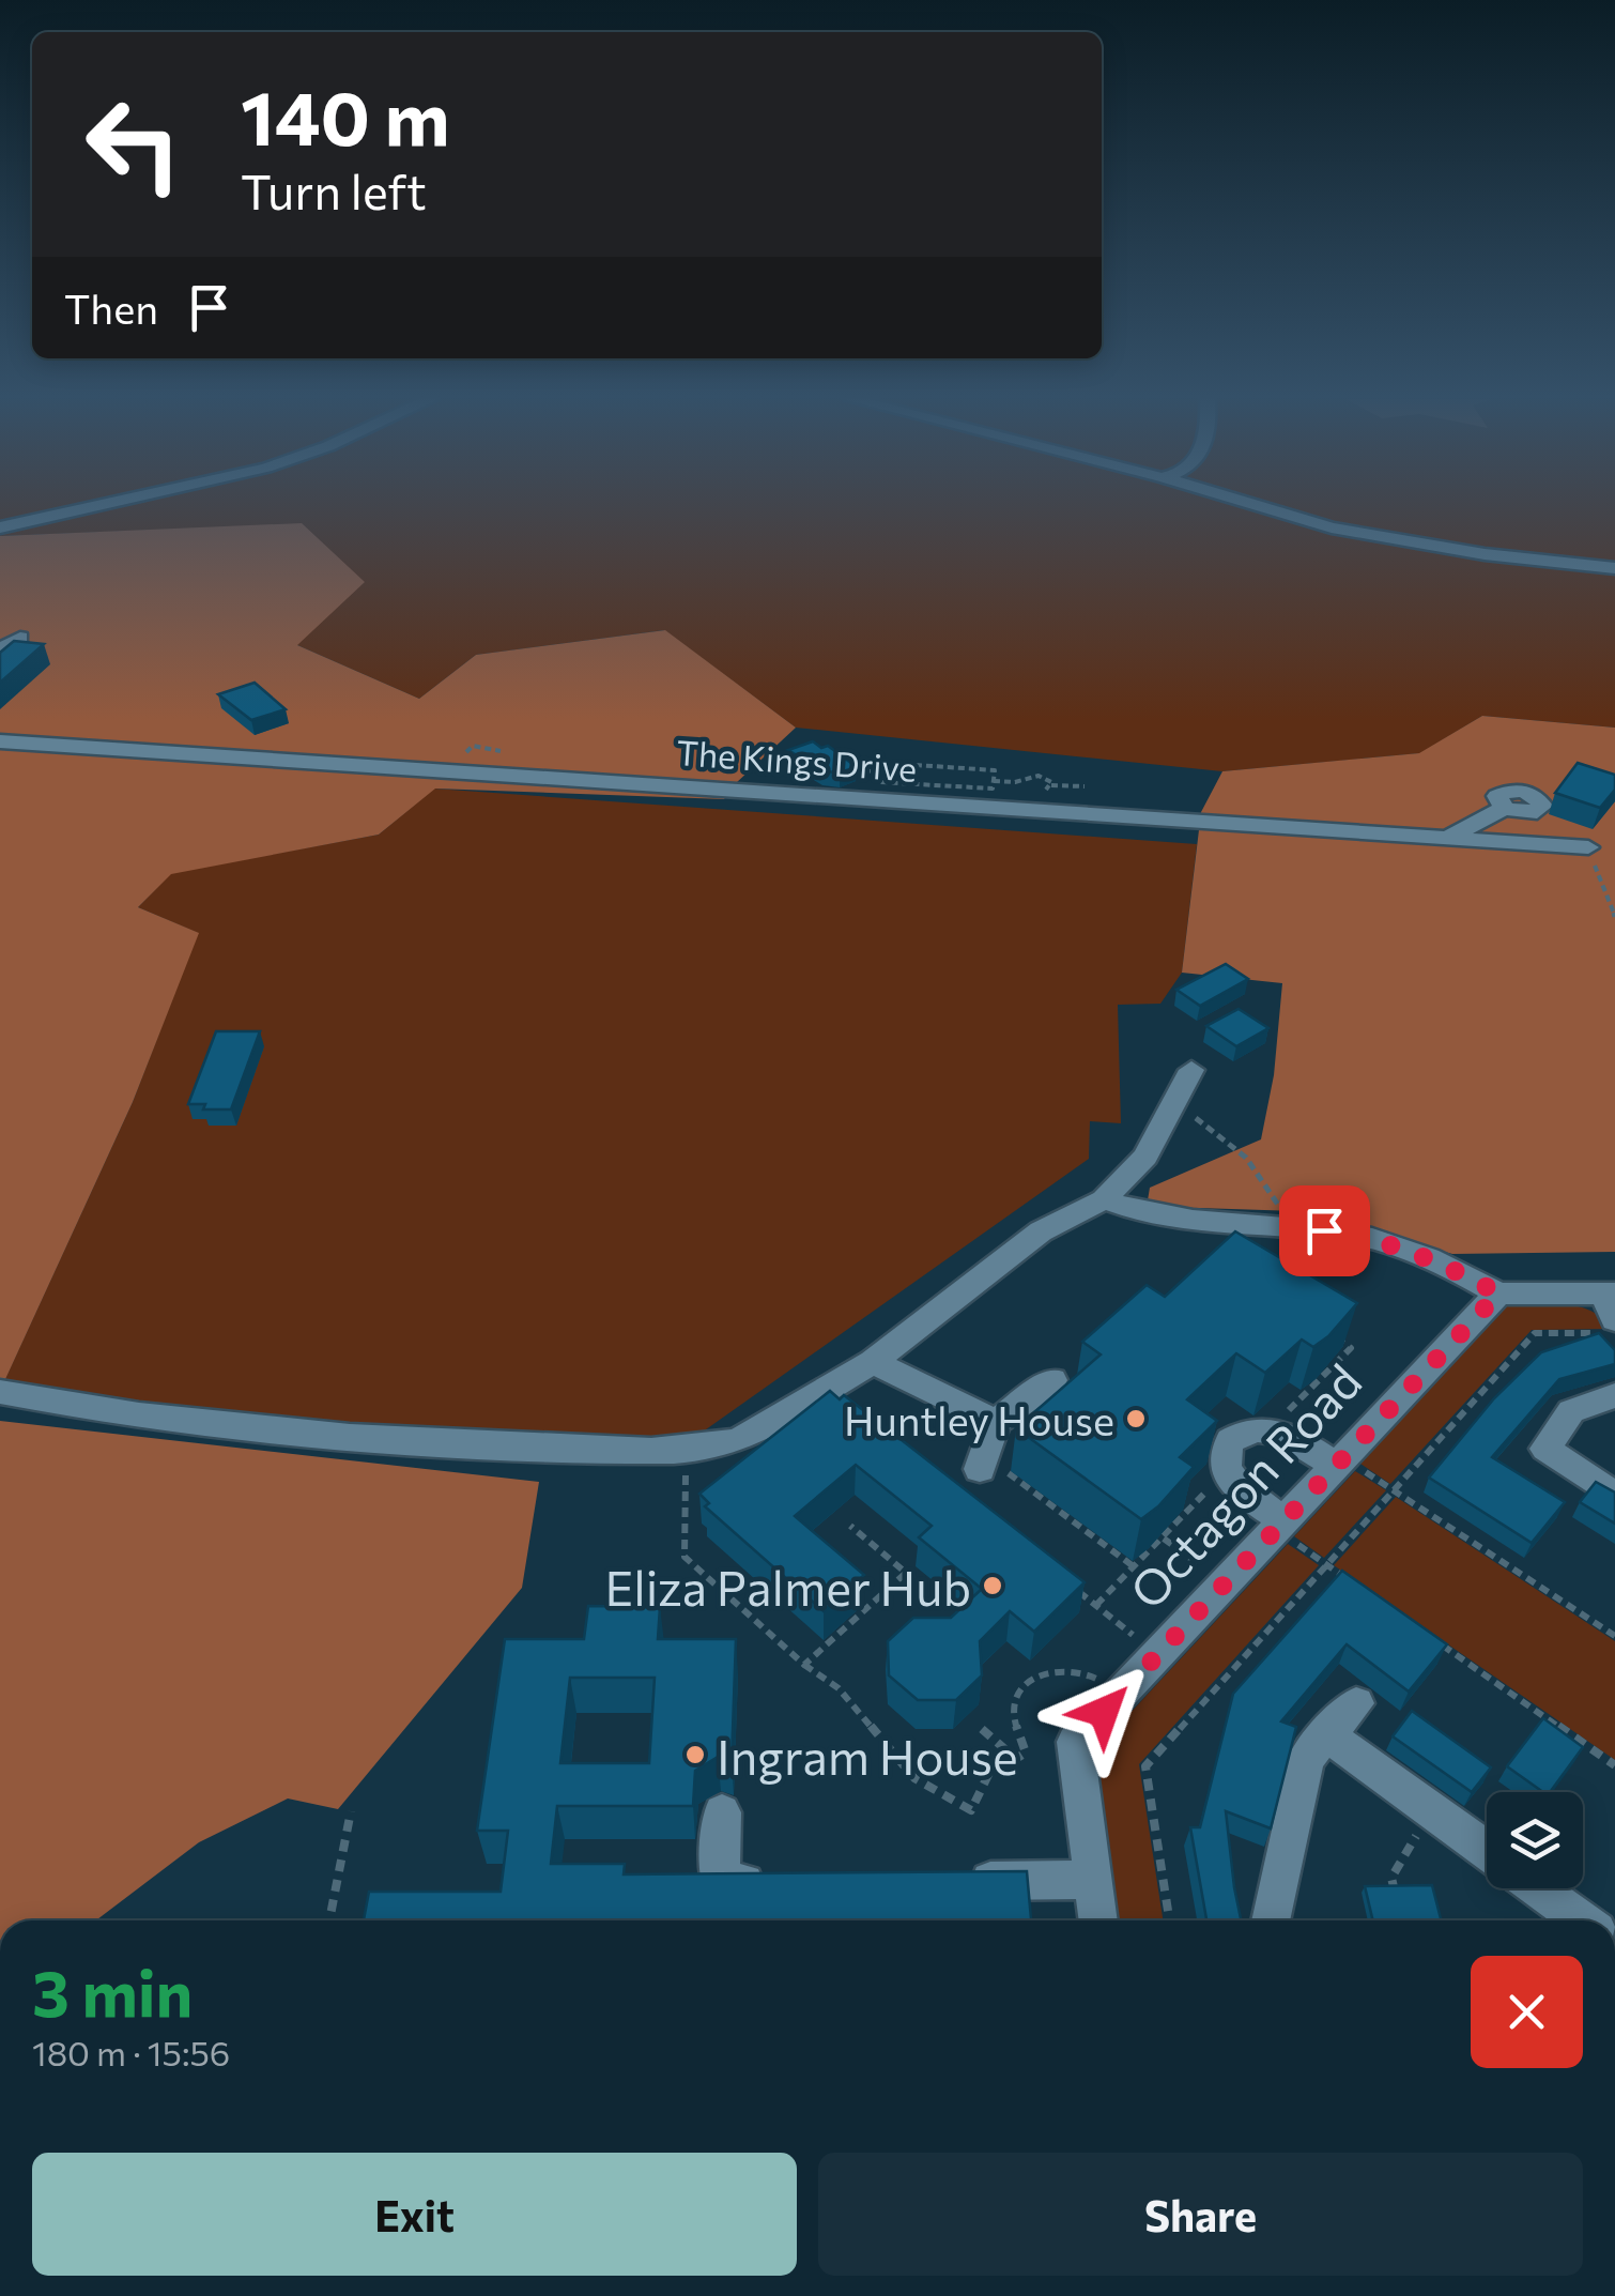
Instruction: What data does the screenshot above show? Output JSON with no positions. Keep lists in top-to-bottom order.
{
  "streets": {
    "street": ["The Kings Drive", "Octagon Road"]
  },
  "places": ["Huntley House", "Eliza Palmer Hub", "Ingram House"],
  "page": {
    "turn": ["140 m", "Turn left"],
    "then": "Then",
    "heading": ["3 min", "180 m · 15:56"],
    "buttons": ["Exit", "Share"]
  }
}
